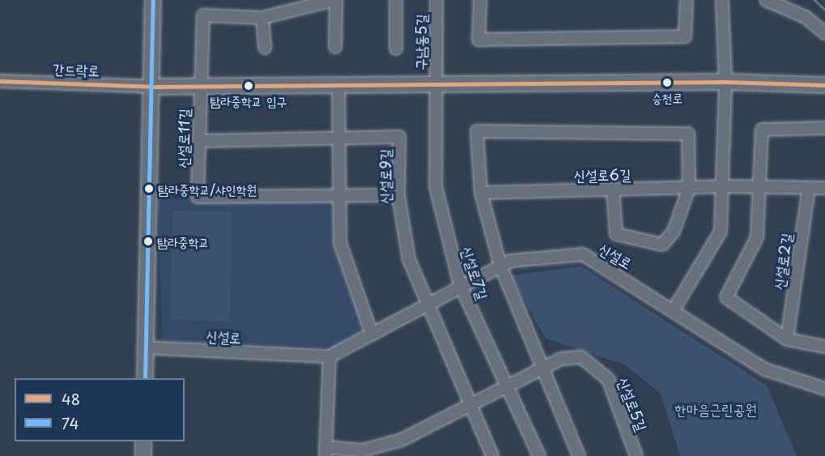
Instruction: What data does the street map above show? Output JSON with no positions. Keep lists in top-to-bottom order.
{
  "streets": {
    "street": [
      "구남동5길",
      "간드락로",
      "신설로11길",
      "신설로6길",
      "신설로9길",
      "신설로",
      "신설로2길",
      "신설로7길",
      "신설로5길"
    ]
  },
  "crossings": [
    ["구남동5길", "신설로7길"],
    ["신설로11길", "신설로9길"],
    ["신설로9길", "신설로"],
    ["신설로", "신설로7길"]
  ],
  "parks": ["한마음근린공원"],
  "places": [
    "승천로",
    "탐라중학교 입구",
    "탐라중학교/샤인학원",
    "탐라중학교"
  ],
  "lines": ["transit line 74", "transit line 48"],
  "legend": ["48", "74"]
}
